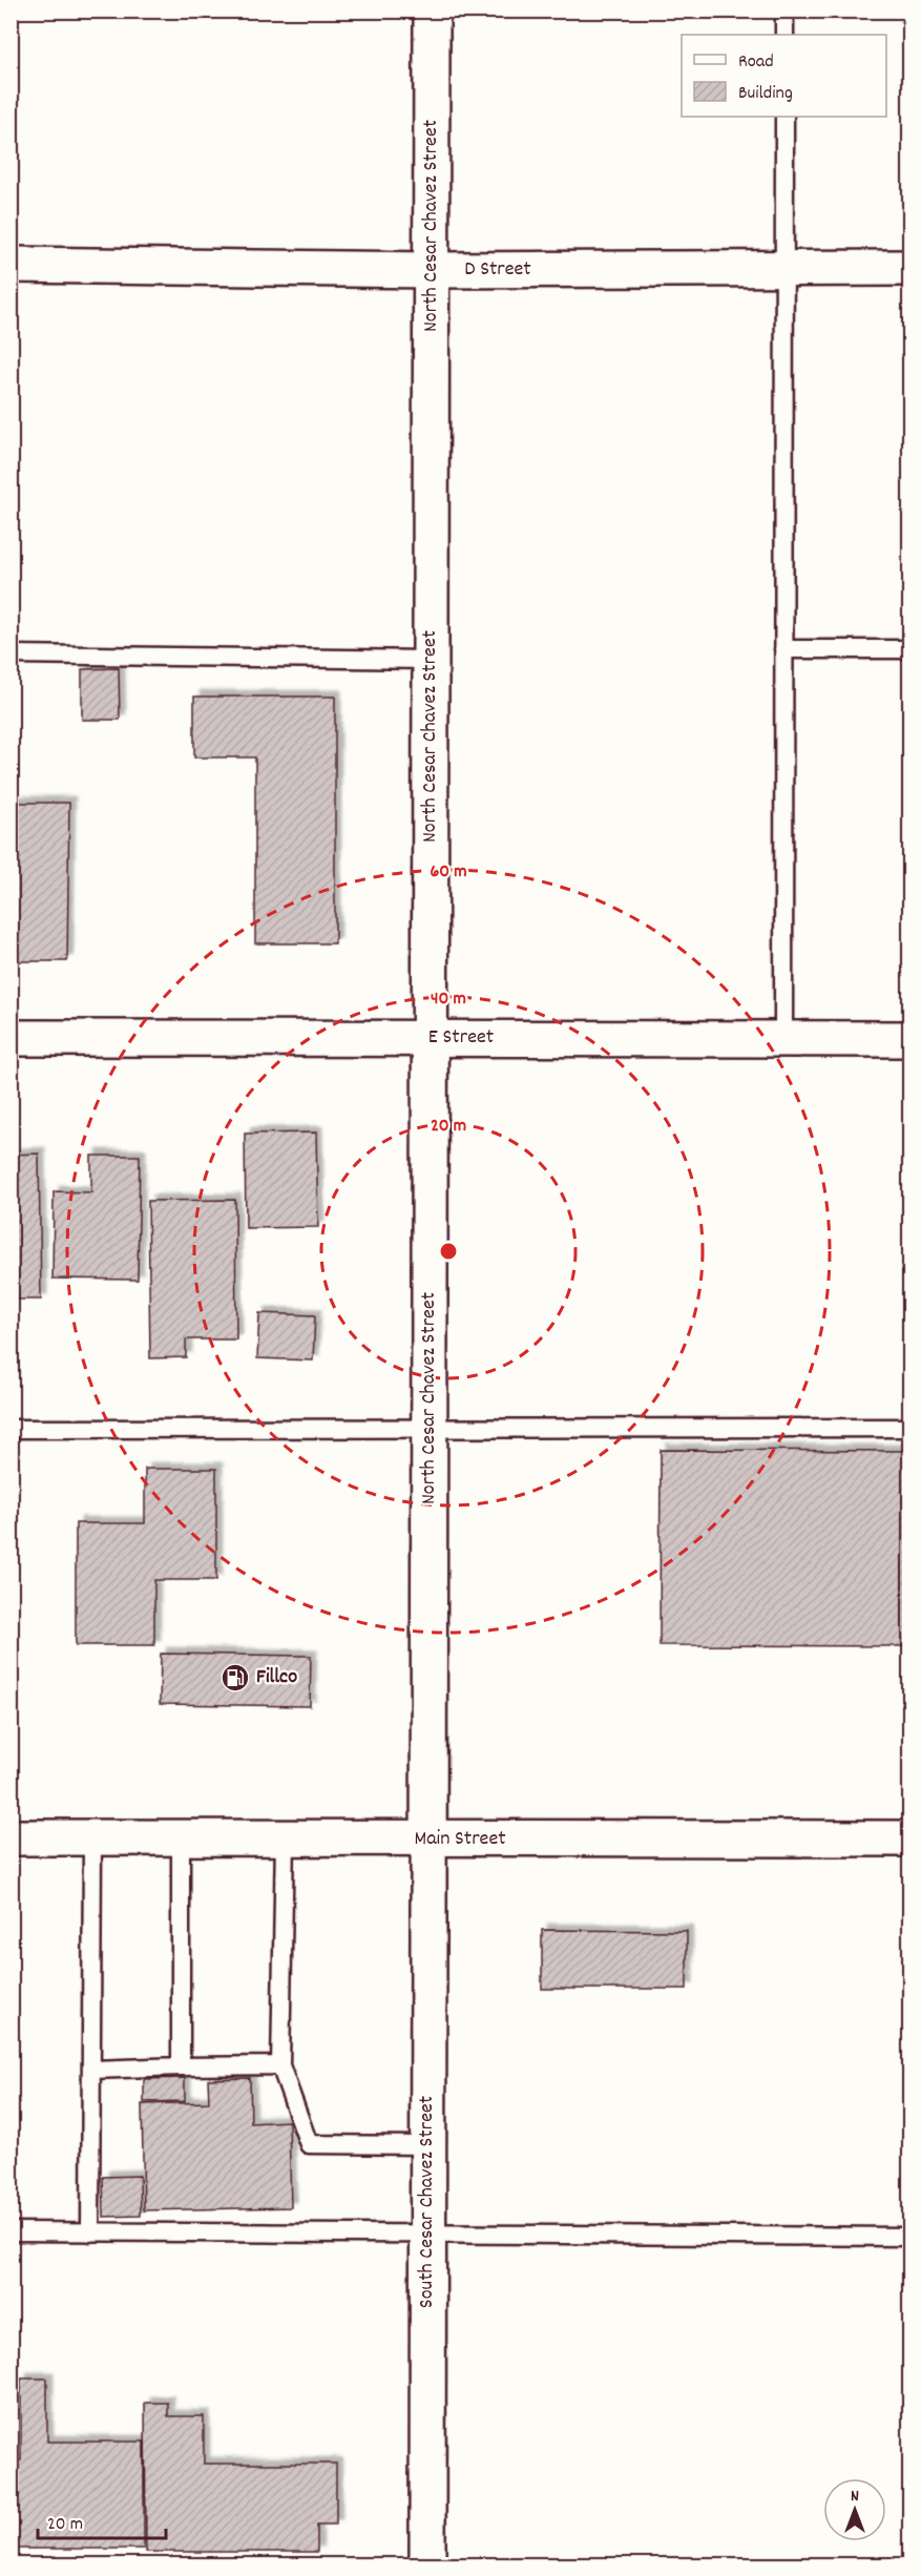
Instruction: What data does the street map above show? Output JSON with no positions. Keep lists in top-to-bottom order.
{
  "streets": {
    "street": [
      "North Cesar Chavez Street",
      "D Street",
      "E Street",
      "Main Street",
      "South Cesar Chavez Street"
    ]
  },
  "crossings": [
    ["North Cesar Chavez Street", "D Street"],
    ["North Cesar Chavez Street", "E Street"],
    ["North Cesar Chavez Street", "Main Street"],
    ["North Cesar Chavez Street", "South Cesar Chavez Street"],
    ["Main Street", "South Cesar Chavez Street"]
  ],
  "places": {
    "fuel station": ["Fillco"]
  },
  "legend": ["Road", "Building"],
  "scale_bar": "20 m",
  "north": "top",
  "rings": ["60 m", "40 m", "20 m"]
}
